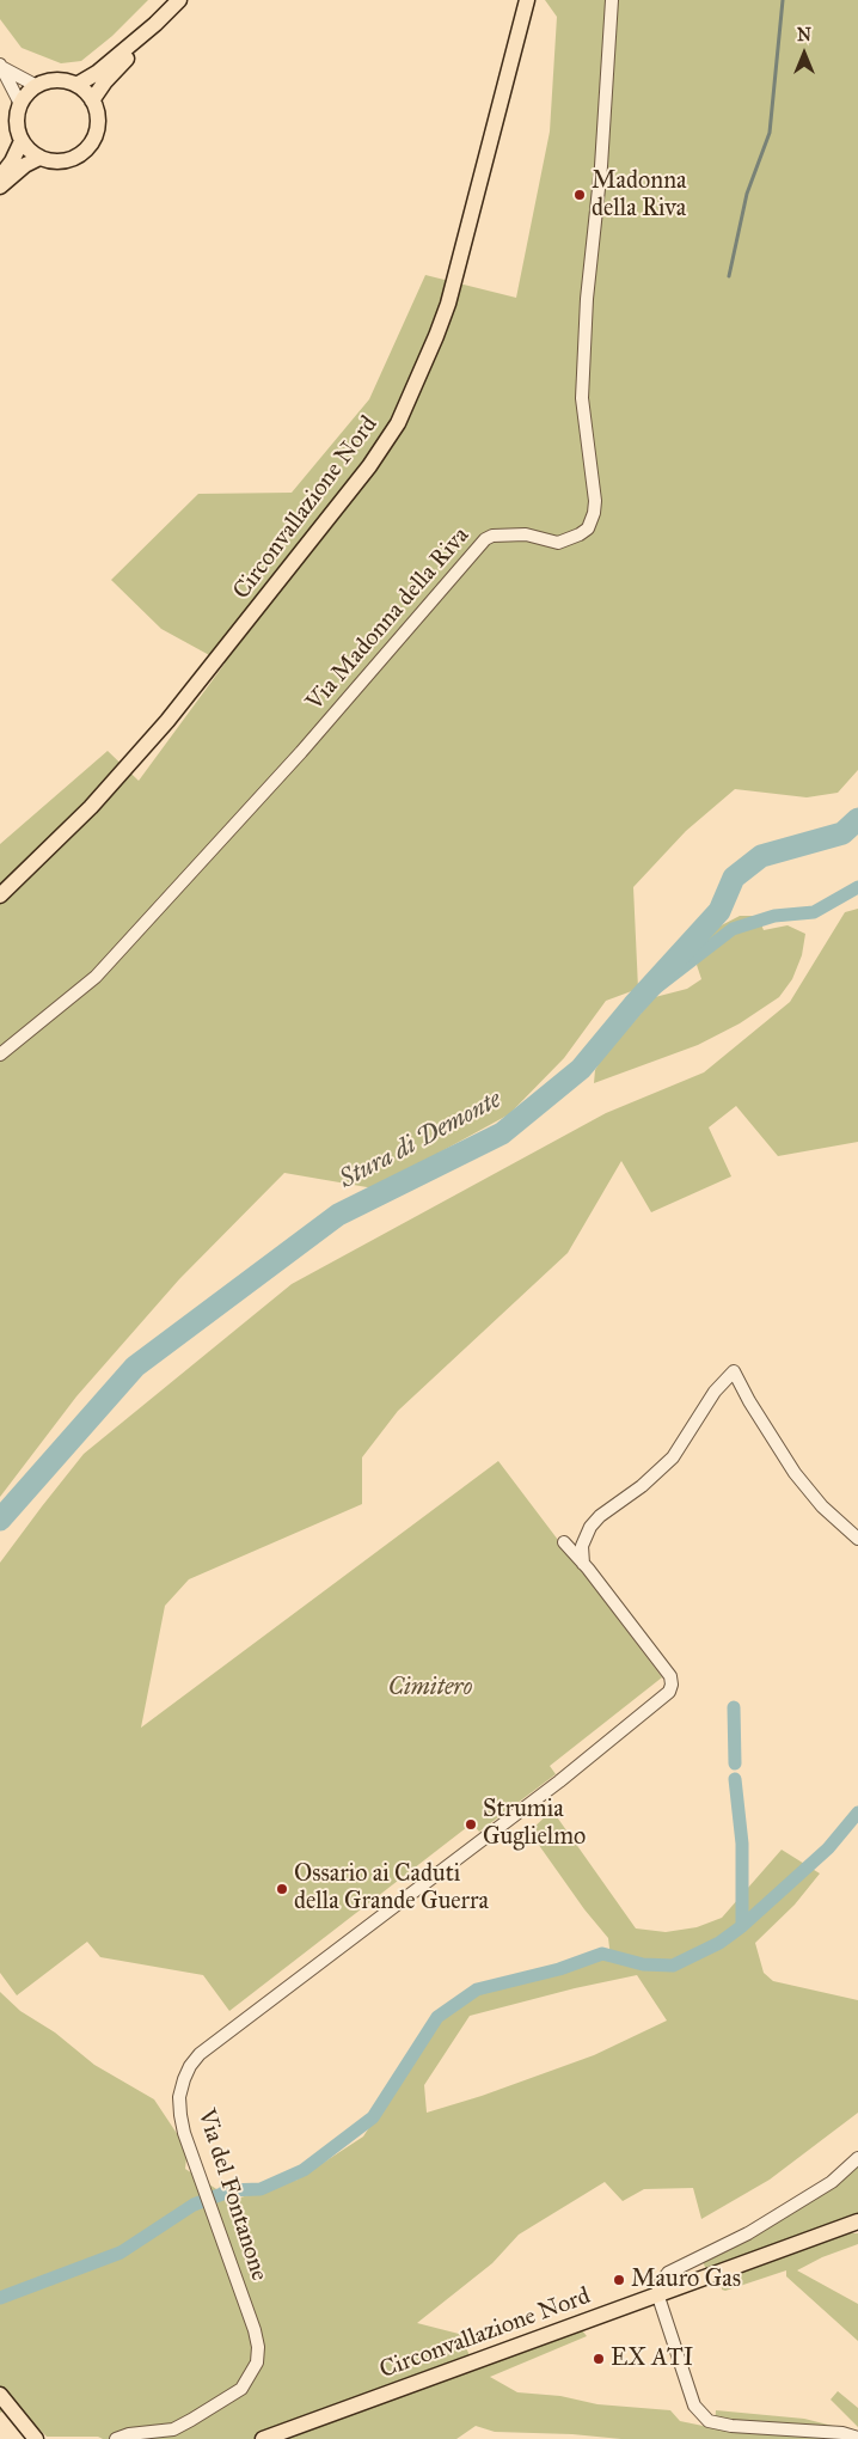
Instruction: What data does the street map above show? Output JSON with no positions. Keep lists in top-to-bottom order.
{
  "streets": {
    "main road": ["Circonvallazione Nord"],
    "street": ["Via Madonna della Riva", "Via del Fontanone"]
  },
  "water": ["Stura di Demonte"],
  "parks": ["Cimitero"],
  "places": [
    "Madonna della Riva",
    "Strumia Guglielmo",
    "Ossario ai Caduti della Grande Guerra",
    "Mauro Gas",
    "EX ATI"
  ],
  "north": "top"
}
